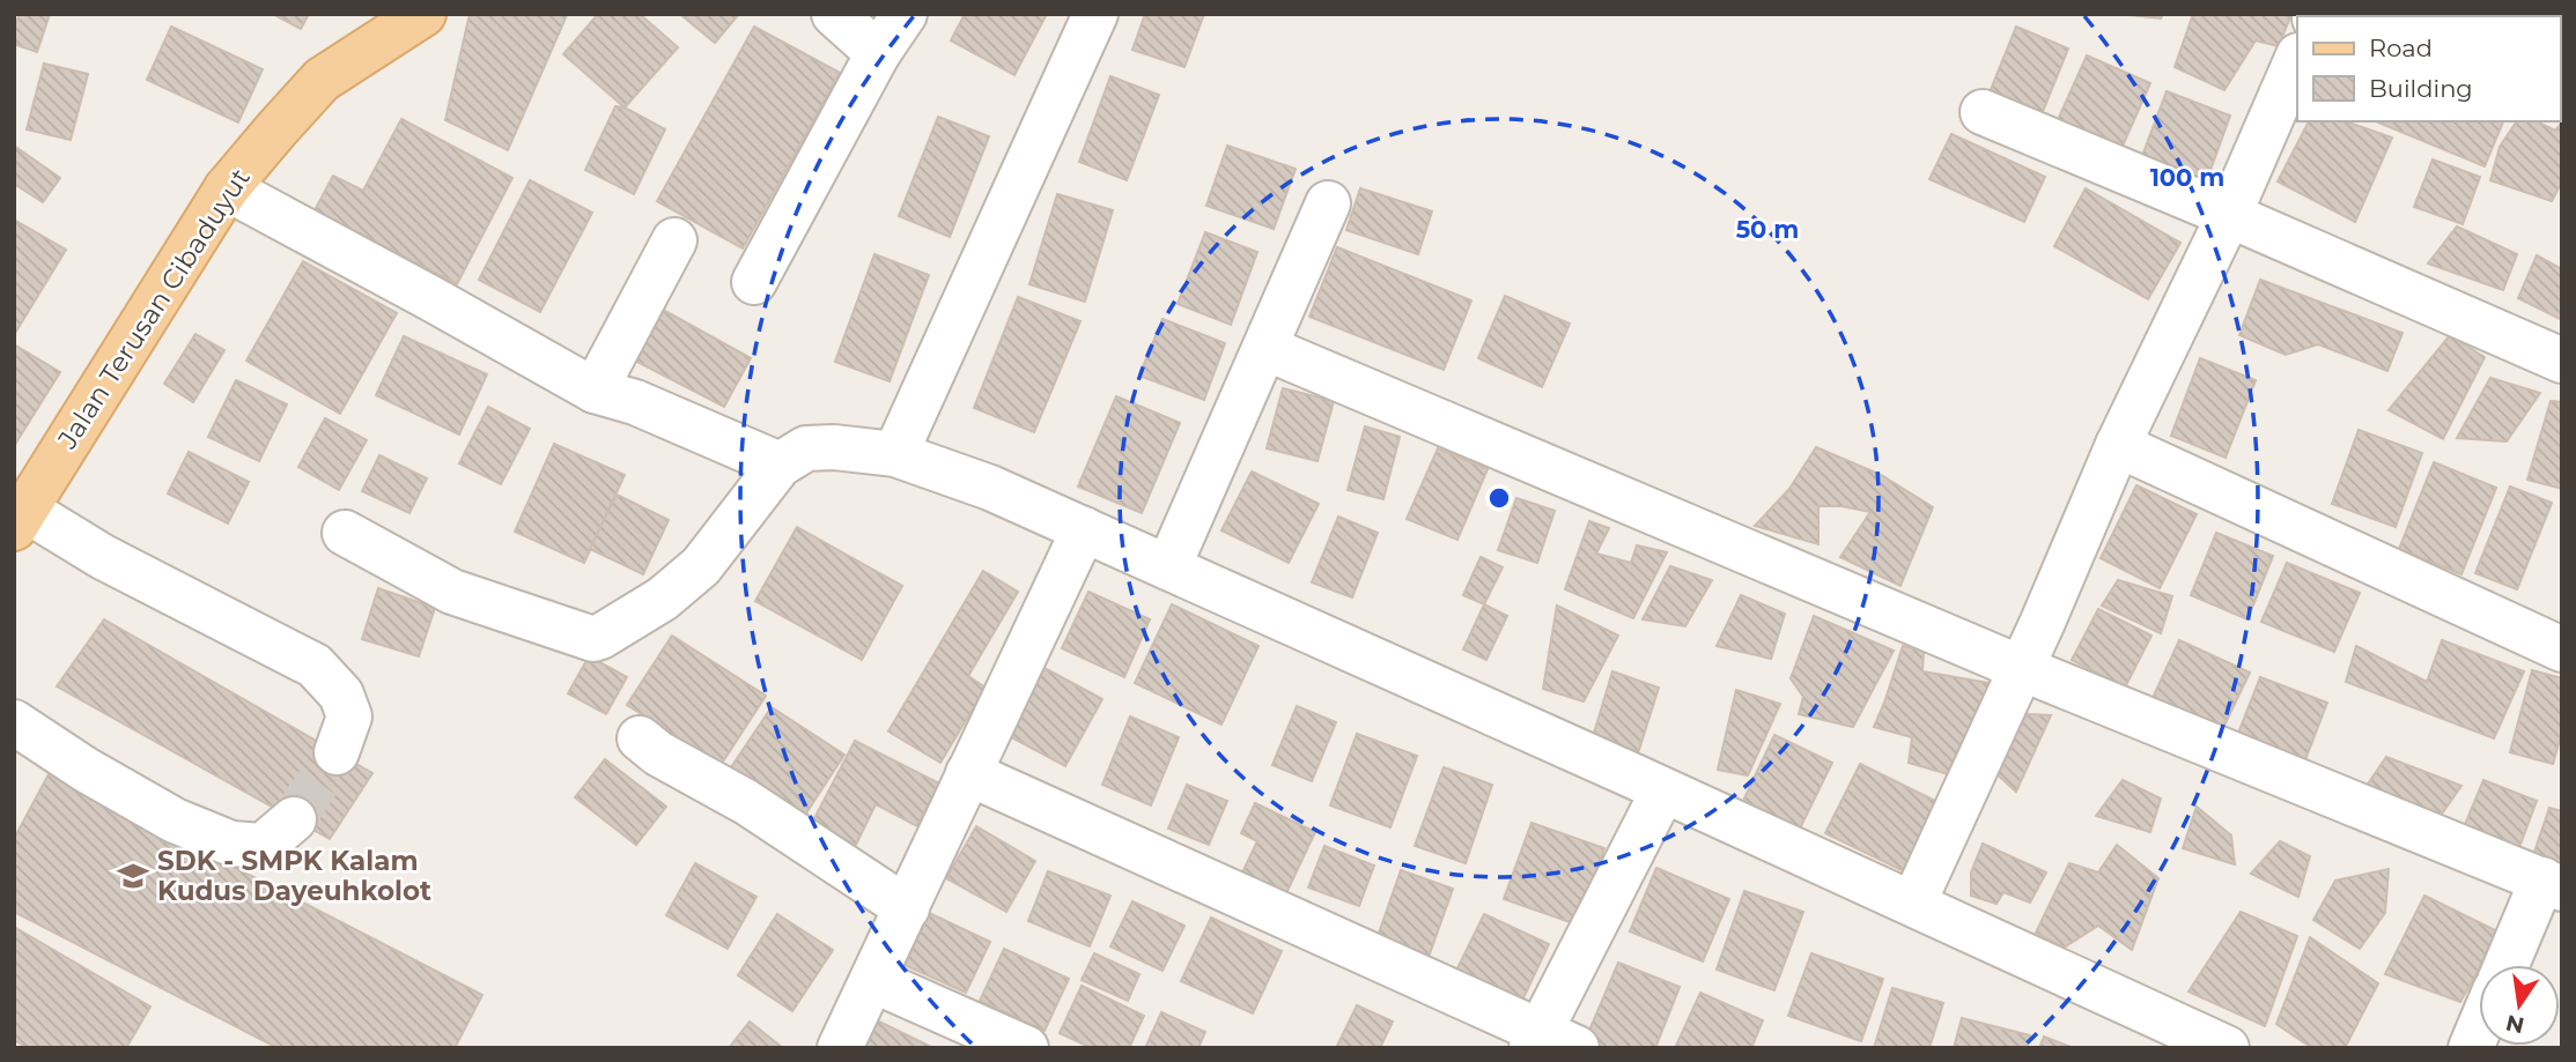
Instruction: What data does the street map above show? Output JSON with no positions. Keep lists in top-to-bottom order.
{
  "streets": {
    "main road": ["Jalan Terusan Cibaduyut"]
  },
  "places": {
    "school or university": ["SDK - SMPK Kalam Kudus Dayeuhkolot"]
  },
  "legend": ["Road", "Building"],
  "north": "bottom",
  "rings": ["100 m", "50 m"]
}
